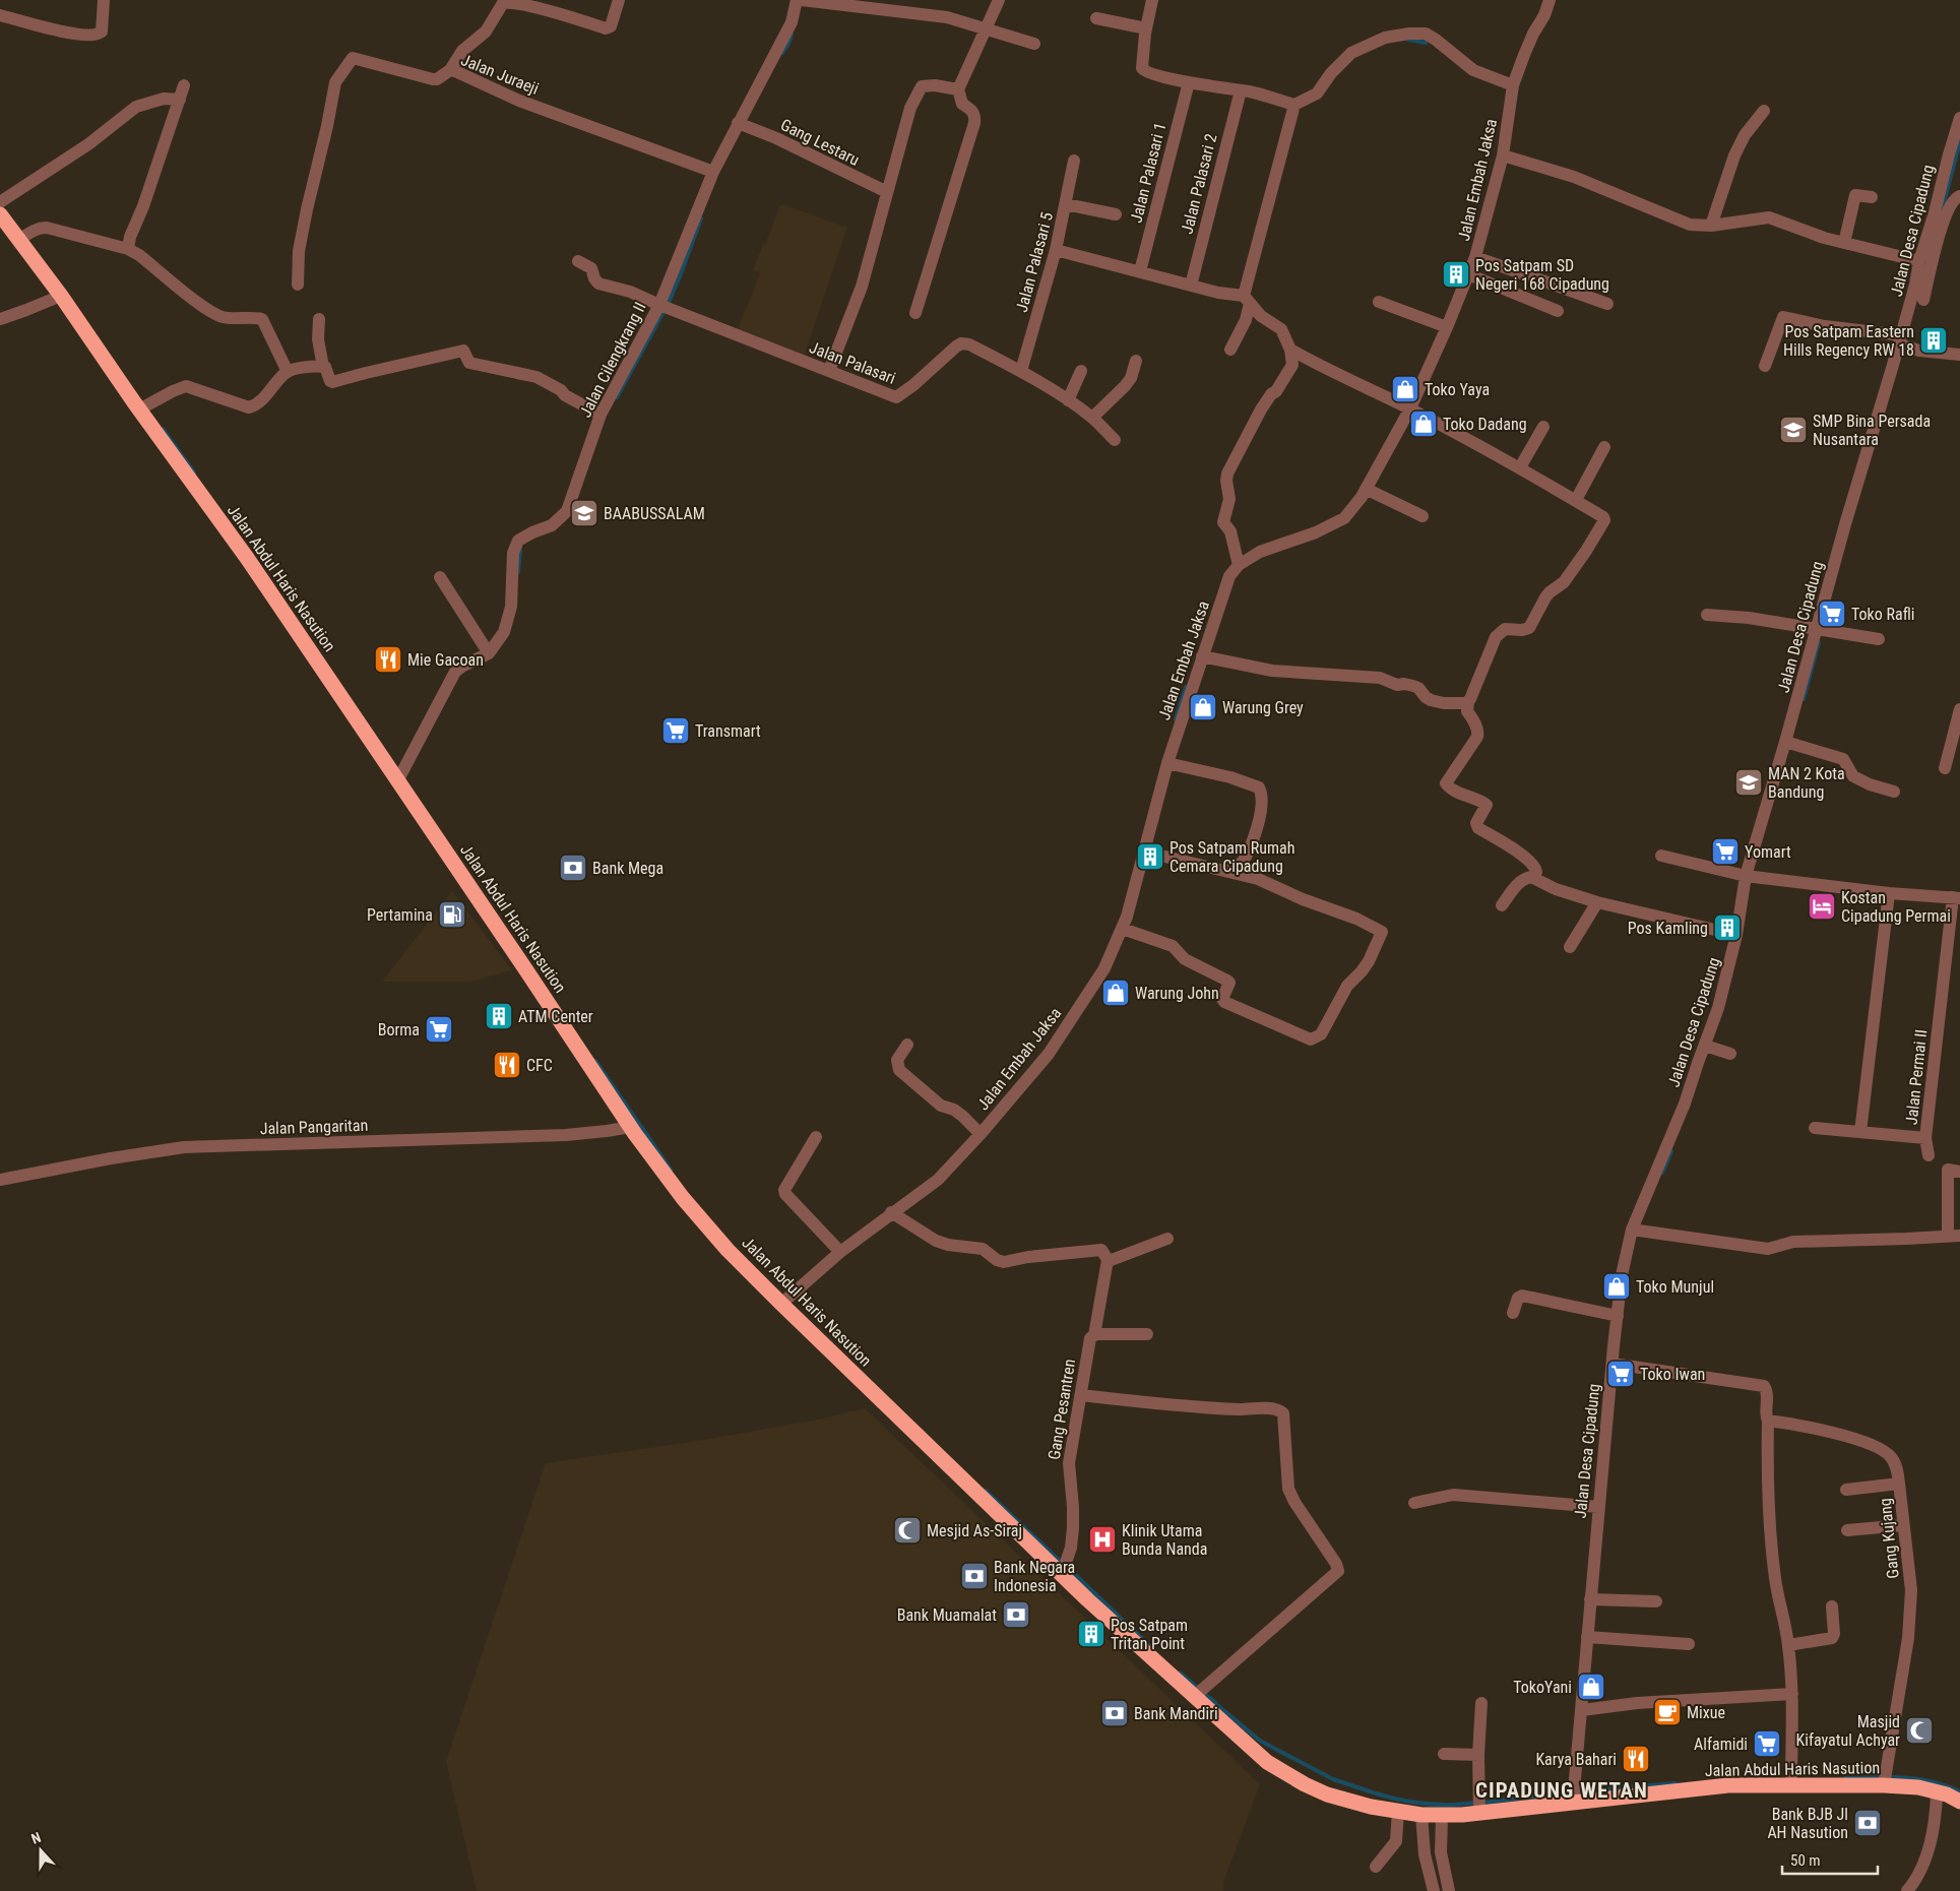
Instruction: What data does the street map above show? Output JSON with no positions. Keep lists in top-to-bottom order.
{
  "streets": {
    "highway": ["Jalan Abdul Haris Nasution"],
    "street": [
      "Jalan Juraeji",
      "Gang Lestaru",
      "Jalan Palasari 1",
      "Jalan Embah Jaksa",
      "Jalan Palasari 2",
      "Jalan Desa Cipadung",
      "Jalan Palasari 5",
      "Jalan Cilengkrang II",
      "Jalan Palasari",
      "Jalan Permai II",
      "Jalan Pangaritan",
      "Gang Pesantren",
      "Gang Kujang"
    ]
  },
  "crossings": [
    ["Jalan Juraeji", "Jalan Cilengkrang II"],
    ["Gang Lestaru", "Jalan Cilengkrang II"],
    ["Jalan Embah Jaksa", "Jalan Abdul Haris Nasution"],
    ["Jalan Desa Cipadung", "Jalan Abdul Haris Nasution"],
    ["Jalan Palasari 5", "Jalan Palasari"],
    ["Jalan Cilengkrang II", "Jalan Palasari"],
    ["Jalan Cilengkrang II", "Jalan Abdul Haris Nasution"],
    ["Jalan Abdul Haris Nasution", "Jalan Pangaritan"],
    ["Jalan Abdul Haris Nasution", "Gang Pesantren"],
    ["Jalan Abdul Haris Nasution", "Gang Kujang"]
  ],
  "districts": ["CIPADUNG WETAN"],
  "places": {
    "building": [
      "Pos Satpam SD Negeri 168 Cipadung",
      "Pos Satpam Eastern Hills Regency RW 18",
      "Pos Satpam Rumah Cemara Cipadung",
      "Pos Kamling",
      "ATM Center",
      "Pos Satpam Tritan Point"
    ],
    "shop": [
      "Toko Yaya",
      "Toko Dadang",
      "Warung Grey",
      "Warung John",
      "Toko Munjul",
      "TokoYani"
    ],
    "school or university": ["SMP Bina Persada Nusantara", "BAABUSSALAM", "MAN 2 Kota Bandung"],
    "supermarket": [
      "Toko Rafli",
      "Transmart",
      "Yomart",
      "Borma",
      "Toko Iwan",
      "Alfamidi"
    ],
    "restaurant": ["Mie Gacoan", "CFC", "Karya Bahari"],
    "bank": [
      "Bank Mega",
      "Bank Negara Indonesia",
      "Bank Muamalat",
      "Bank Mandiri",
      "Bank BJB Jl AH Nasution"
    ],
    "hotel": ["Kostan Cipadung Permai"],
    "fuel station": ["Pertamina"],
    "mosque": ["Mesjid As-Siraj", "Masjid Kifayatul Achyar"],
    "hospital": ["Klinik Utama Bunda Nanda"],
    "cafe": ["Mixue"]
  },
  "scale_bar": "50 m",
  "north": "top"
}
